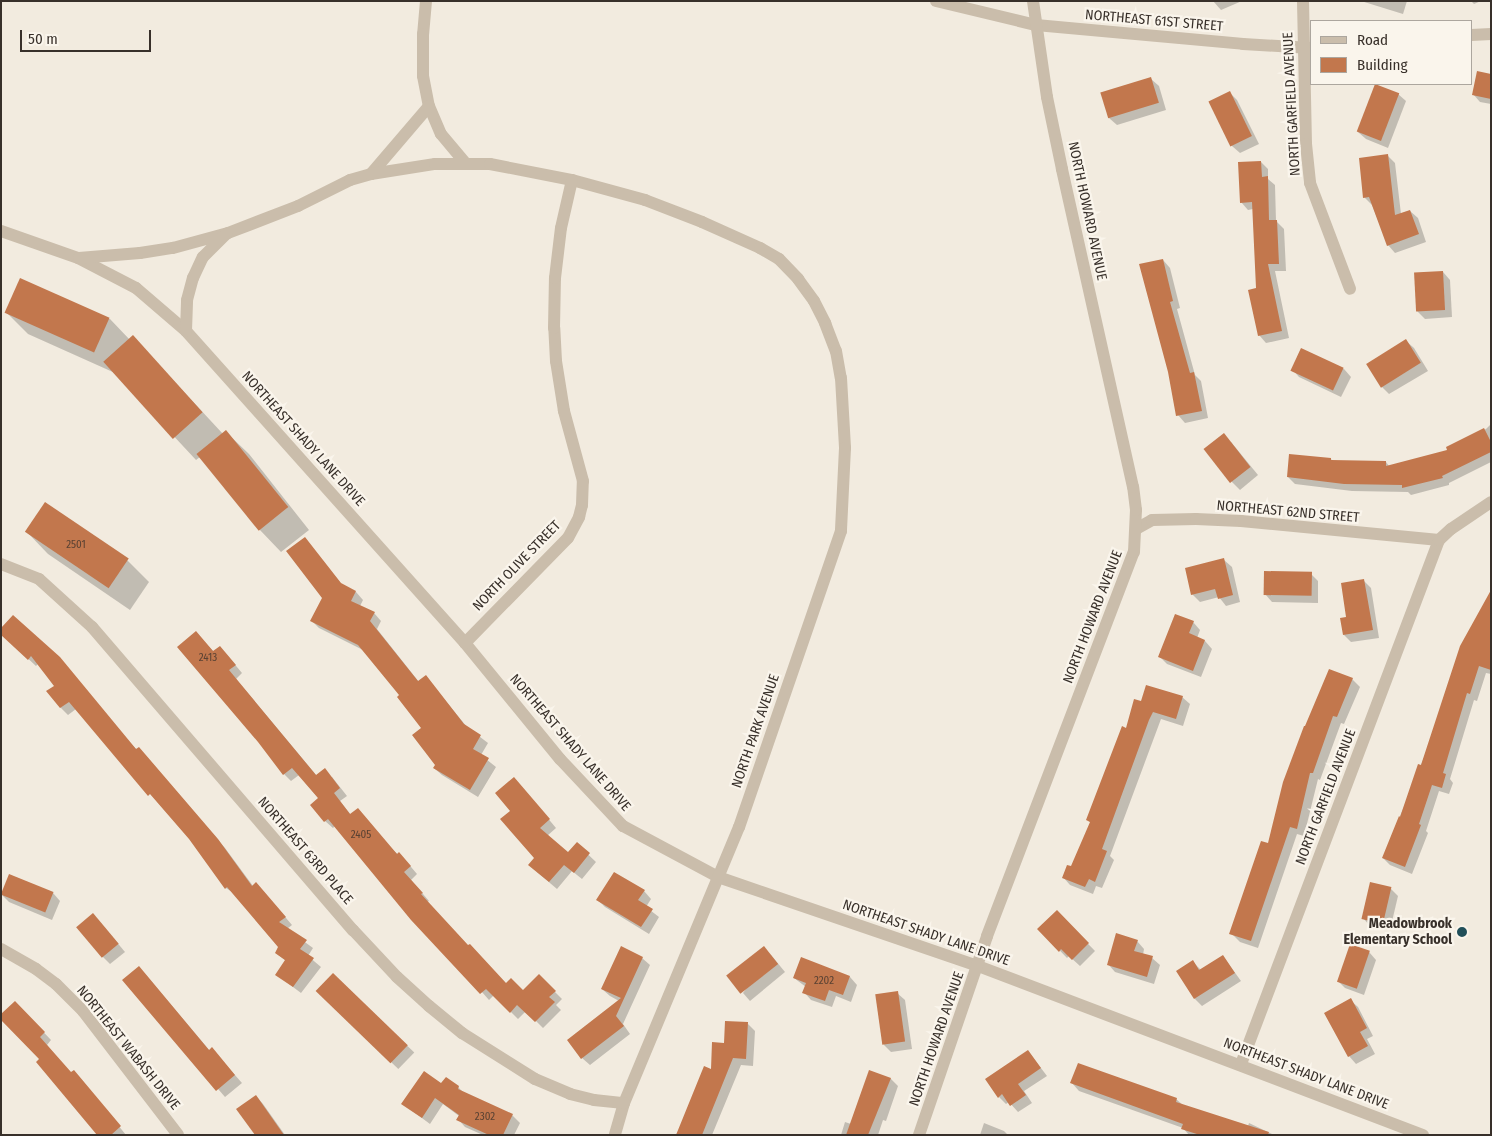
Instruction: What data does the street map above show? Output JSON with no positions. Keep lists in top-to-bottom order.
{
  "streets": {
    "street": [
      "NORTHEAST 61ST STREET",
      "NORTH GARFIELD AVENUE",
      "NORTH HOWARD AVENUE",
      "NORTHEAST SHADY LANE DRIVE",
      "NORTHEAST 62ND STREET",
      "NORTH OLIVE STREET",
      "NORTH PARK AVENUE",
      "NORTHEAST 63RD PLACE",
      "NORTHEAST WABASH DRIVE"
    ]
  },
  "crossings": [
    ["NORTHEAST 61ST STREET", "NORTH GARFIELD AVENUE"],
    ["NORTHEAST 61ST STREET", "NORTH HOWARD AVENUE"],
    ["NORTH GARFIELD AVENUE", "NORTHEAST SHADY LANE DRIVE"],
    ["NORTH GARFIELD AVENUE", "NORTHEAST 62ND STREET"],
    ["NORTH HOWARD AVENUE", "NORTHEAST SHADY LANE DRIVE"],
    ["NORTH HOWARD AVENUE", "NORTHEAST 62ND STREET"],
    ["NORTHEAST SHADY LANE DRIVE", "NORTH OLIVE STREET"],
    ["NORTHEAST SHADY LANE DRIVE", "NORTH PARK AVENUE"],
    ["NORTH OLIVE STREET", "NORTH PARK AVENUE"],
    ["NORTH PARK AVENUE", "NORTHEAST 63RD PLACE"]
  ],
  "places": ["Meadowbrook Elementary School"],
  "house_numbers": [
    "2501",
    "2413",
    "2405",
    "2202",
    "2302"
  ],
  "legend": ["Road", "Building"],
  "scale_bar": "50 m"
}
